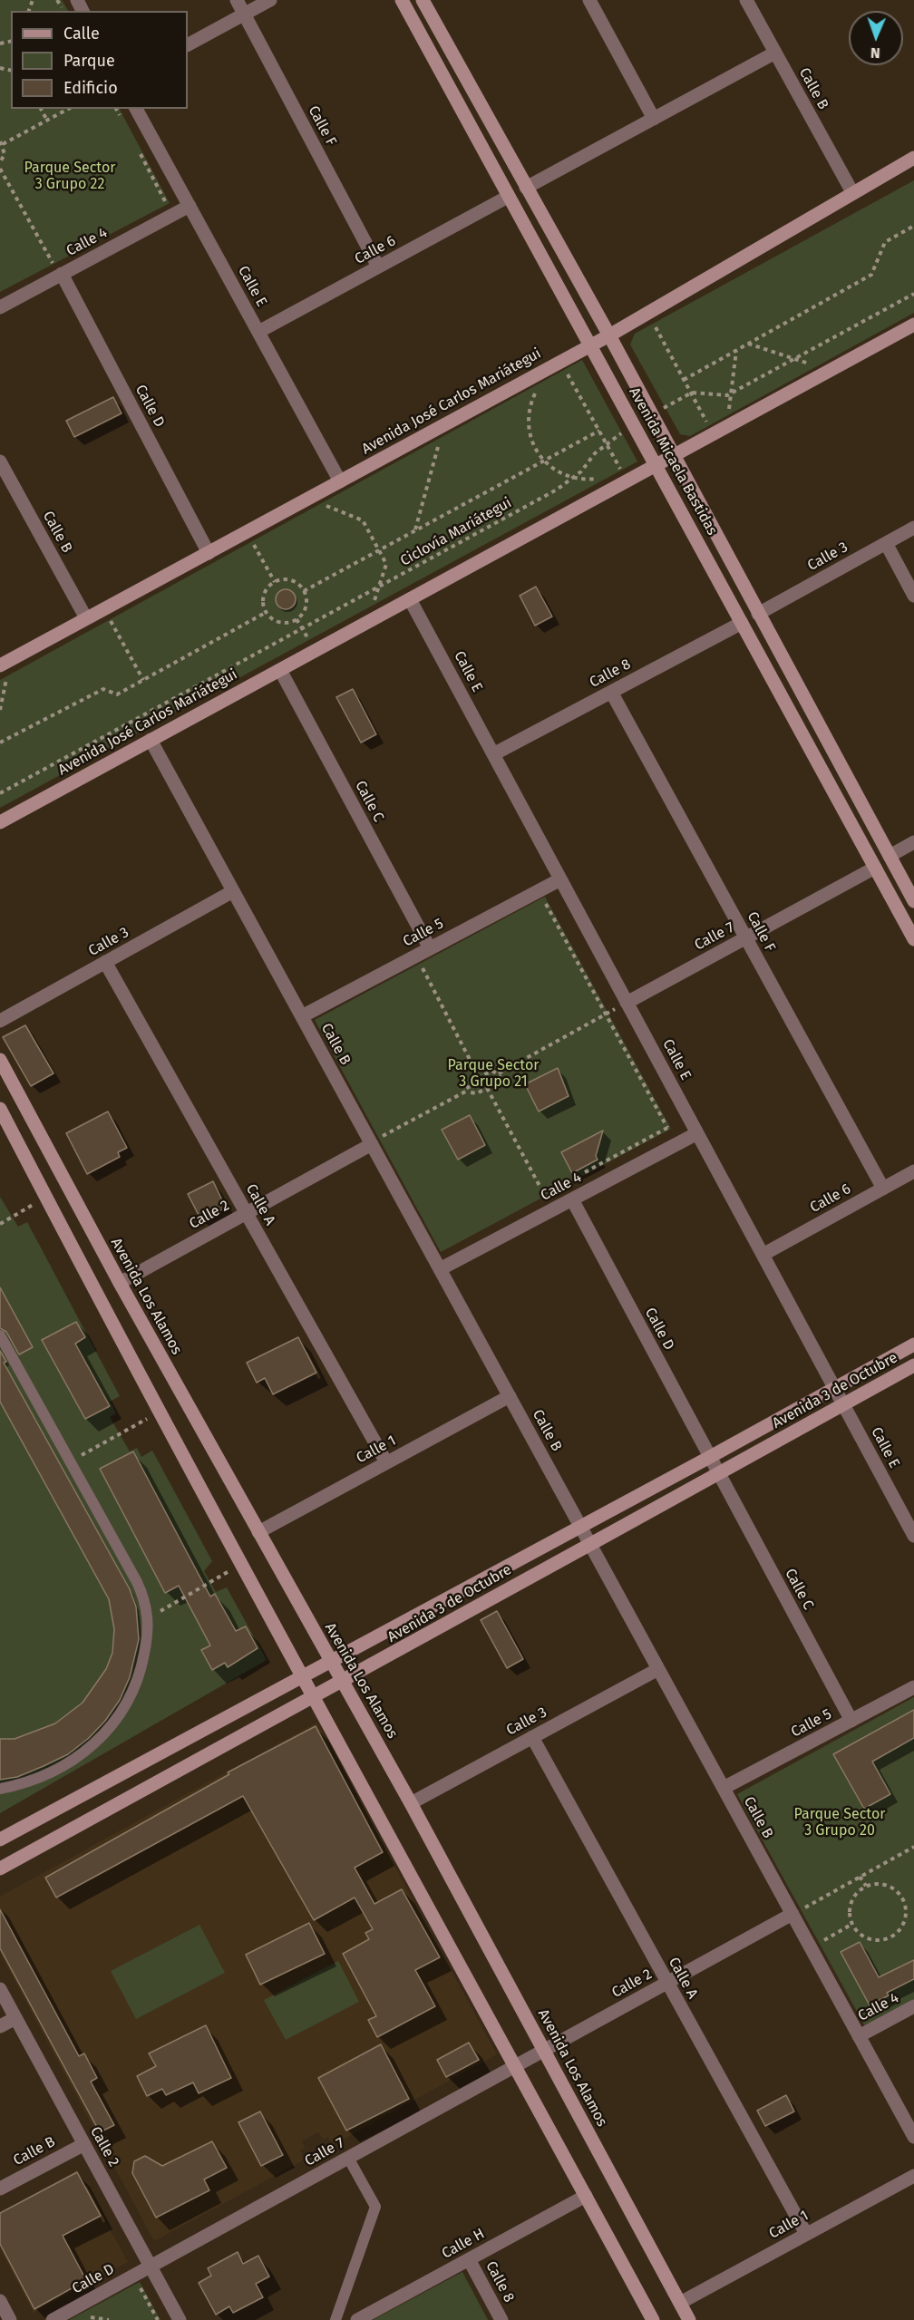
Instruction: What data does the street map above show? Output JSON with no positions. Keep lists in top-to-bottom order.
{
  "streets": {
    "street": [
      "Calle B",
      "Calle F",
      "Calle 4",
      "Calle 6",
      "Calle E",
      "Avenida José Carlos Mariátegui",
      "Calle D",
      "Avenida Micaela Bastidas",
      "Calle 3",
      "Calle 8",
      "Calle C",
      "Calle 5",
      "Calle 7",
      "Calle A",
      "Calle 2",
      "Avenida Los Alamos",
      "Avenida 3 de Octubre",
      "Calle 1",
      "Calle H"
    ],
    "path": ["Ciclovía Mariátegui"]
  },
  "crossings": [
    ["Calle B", "Calle 4"],
    ["Calle B", "Avenida José Carlos Mariátegui"],
    ["Calle B", "Calle 3"],
    ["Calle B", "Calle 5"],
    ["Calle B", "Calle 2"],
    ["Calle B", "Avenida 3 de Octubre"],
    ["Calle B", "Calle 1"],
    ["Calle F", "Calle 6"],
    ["Calle F", "Calle 8"],
    ["Calle F", "Calle 7"],
    ["Calle 4", "Calle E"],
    ["Calle 4", "Calle D"],
    ["Calle 6", "Calle E"],
    ["Calle 6", "Avenida Micaela Bastidas"],
    ["Calle E", "Avenida José Carlos Mariátegui"],
    ["Calle E", "Calle 8"],
    ["Calle E", "Calle 5"],
    ["Calle E", "Calle 7"],
    ["Calle E", "Avenida 3 de Octubre"],
    ["Avenida José Carlos Mariátegui", "Calle D"],
    ["Avenida José Carlos Mariátegui", "Avenida Micaela Bastidas"],
    ["Avenida José Carlos Mariátegui", "Calle C"],
    ["Calle D", "Calle C"],
    ["Calle D", "Calle 7"],
    ["Calle D", "Calle 2"],
    ["Calle D", "Avenida 3 de Octubre"],
    ["Avenida Micaela Bastidas", "Ciclovía Mariátegui"],
    ["Avenida Micaela Bastidas", "Calle 3"],
    ["Avenida Micaela Bastidas", "Calle 8"],
    ["Avenida Micaela Bastidas", "Calle 7"],
    ["Calle 3", "Calle A"],
    ["Calle 3", "Avenida Los Alamos"],
    ["Calle 8", "Calle H"],
    ["Calle C", "Calle 5"],
    ["Calle C", "Avenida 3 de Octubre"],
    ["Calle 7", "Calle 2"],
    ["Calle A", "Calle 2"],
    ["Calle A", "Calle 1"],
    ["Calle 2", "Avenida Los Alamos"],
    ["Avenida Los Alamos", "Avenida 3 de Octubre"],
    ["Avenida Los Alamos", "Calle 1"]
  ],
  "parks": ["Parque Sector 3 Grupo 22", "Parque Sector 3 Grupo 21", "Parque Sector 3 Grupo 20"],
  "legend": ["Calle", "Parque", "Edificio"],
  "north": "bottom"
}
